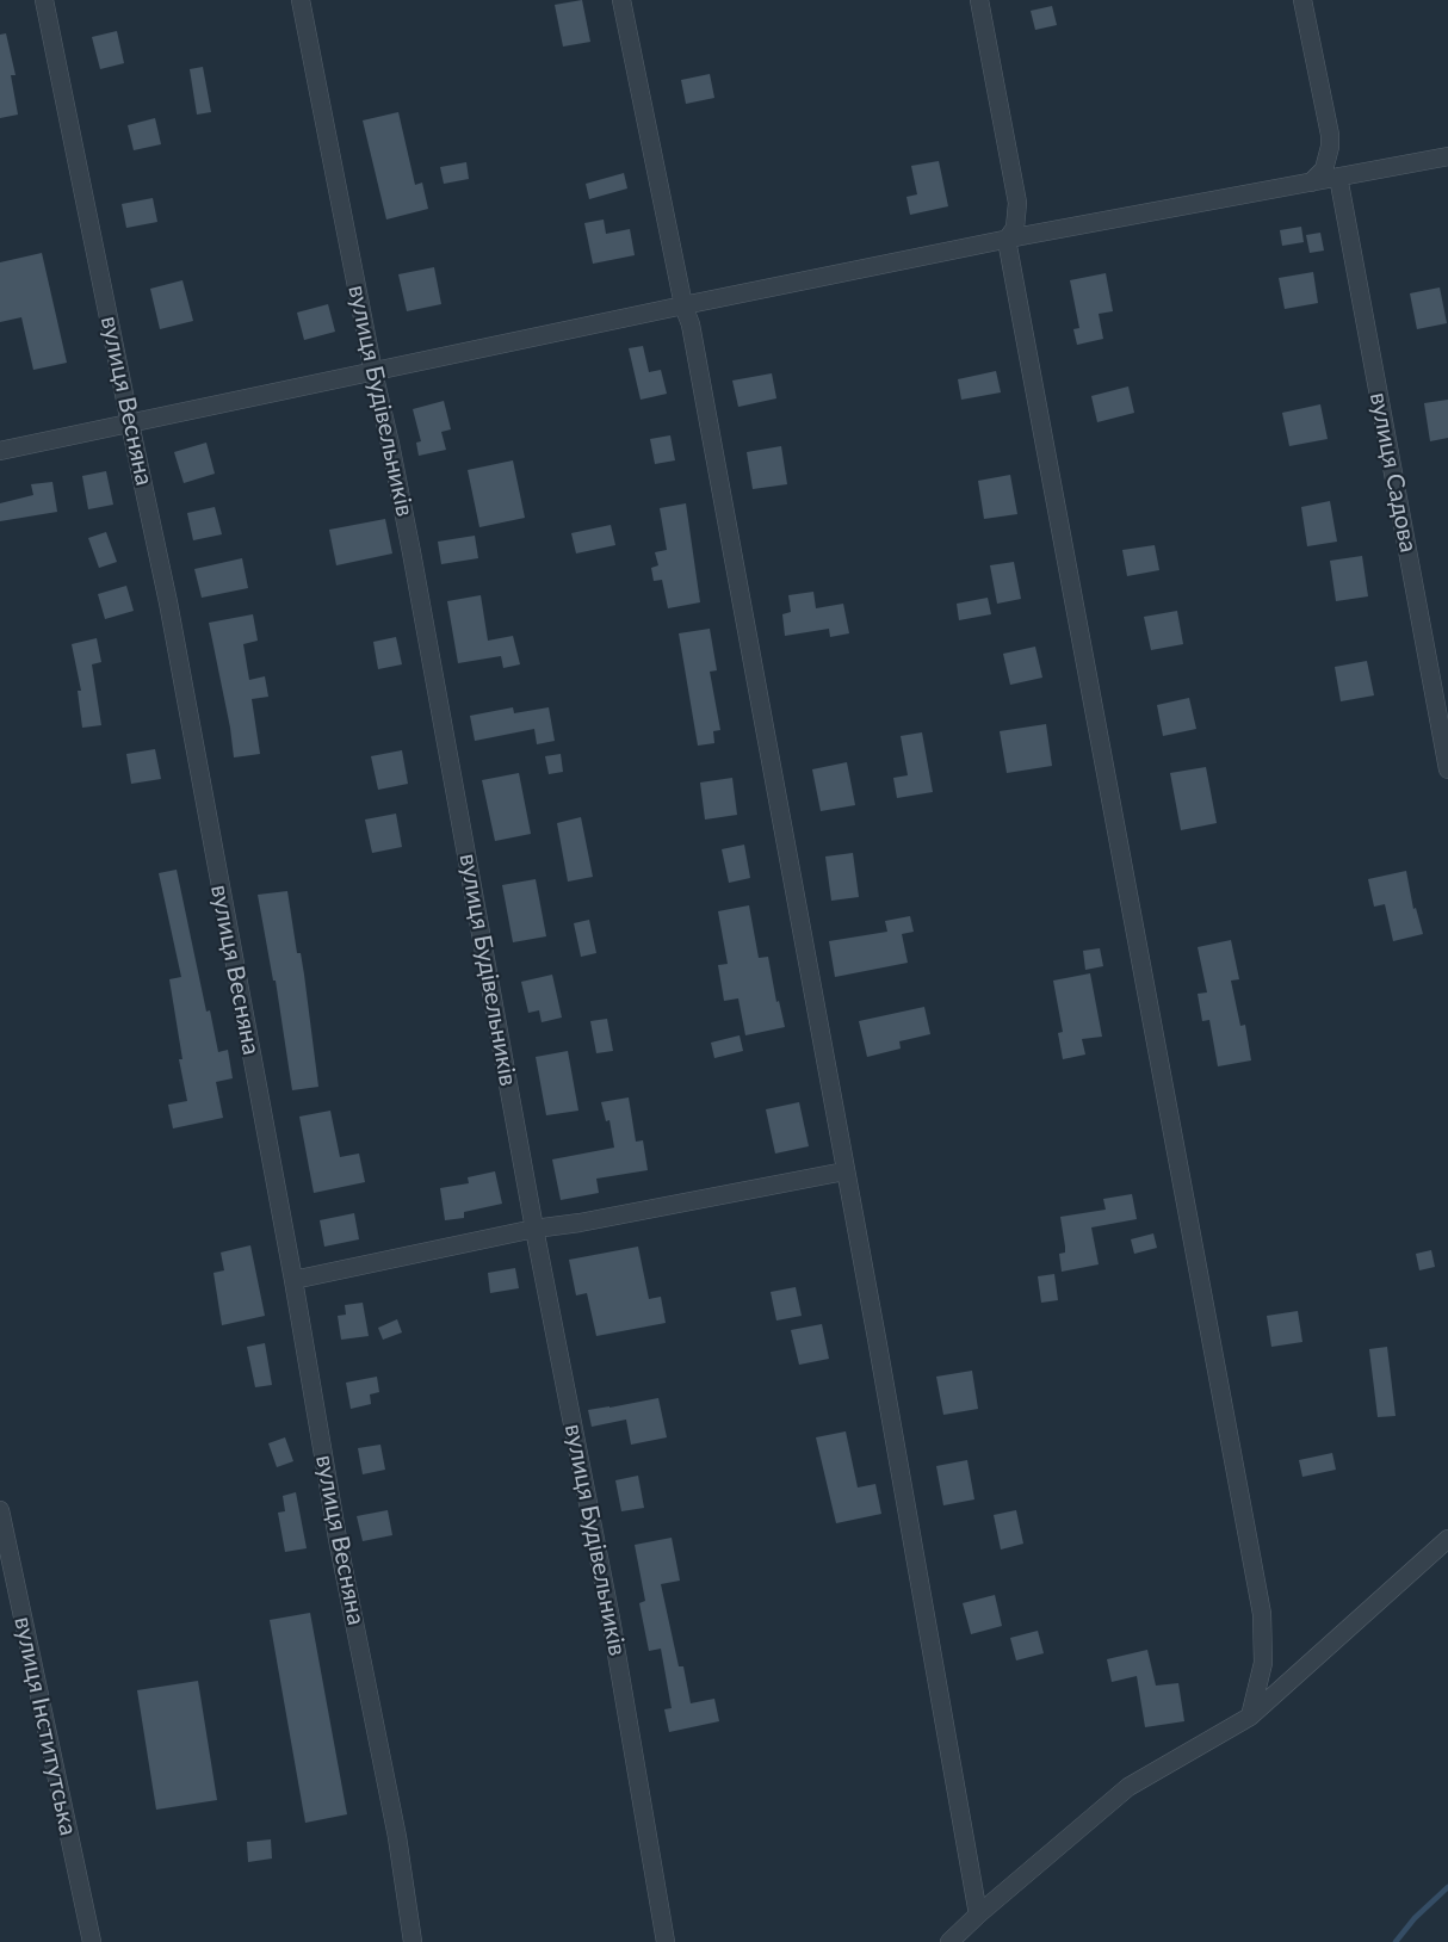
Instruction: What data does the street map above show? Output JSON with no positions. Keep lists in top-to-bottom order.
{
  "streets": {
    "street": [
      "вулиця Весняна",
      "вулиця Будівельників",
      "вулиця Садова",
      "вулиця Інститутська"
    ]
  }
}
